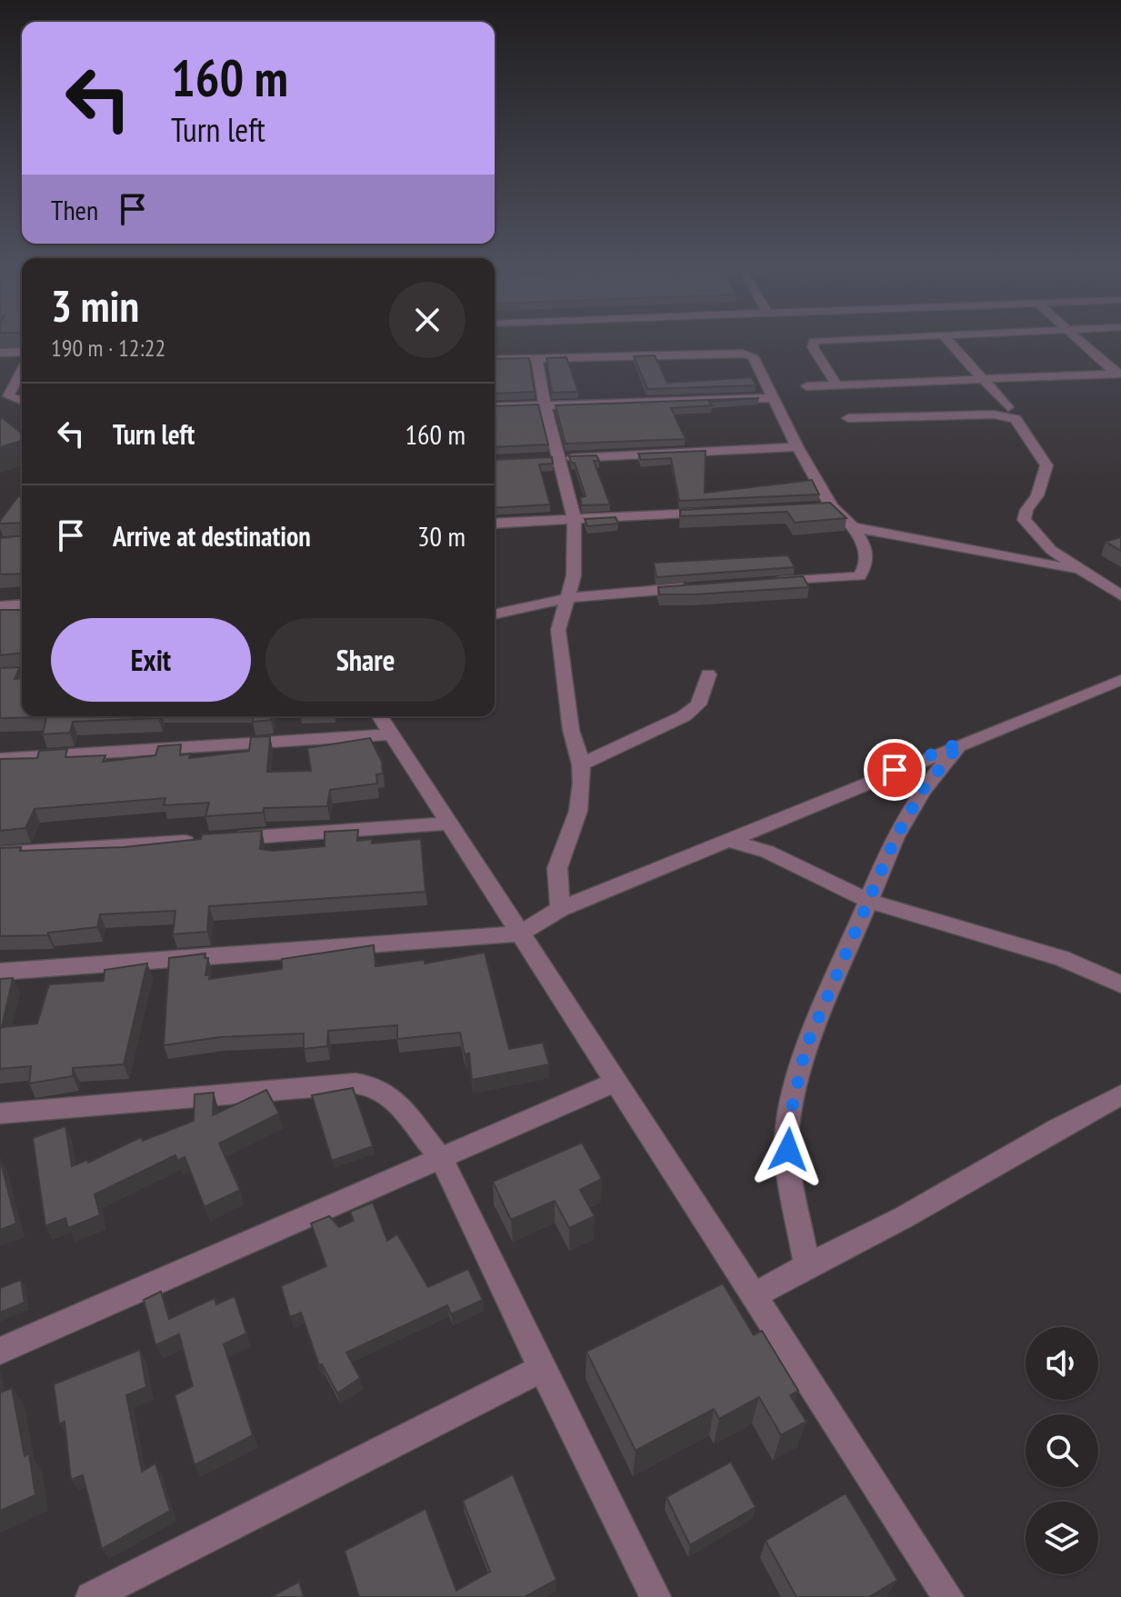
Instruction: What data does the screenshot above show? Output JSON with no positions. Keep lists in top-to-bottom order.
{
  "page": {
    "turn": ["160 m", "Turn left"],
    "then": "Then",
    "heading": ["3 min", "190 m · 12:22"],
    "list": [
      {
        "name": "Turn left",
        "value": "160 m"
      },
      {
        "name": "Arrive at destination",
        "value": "30 m"
      }
    ],
    "buttons": ["Exit", "Share"]
  }
}
